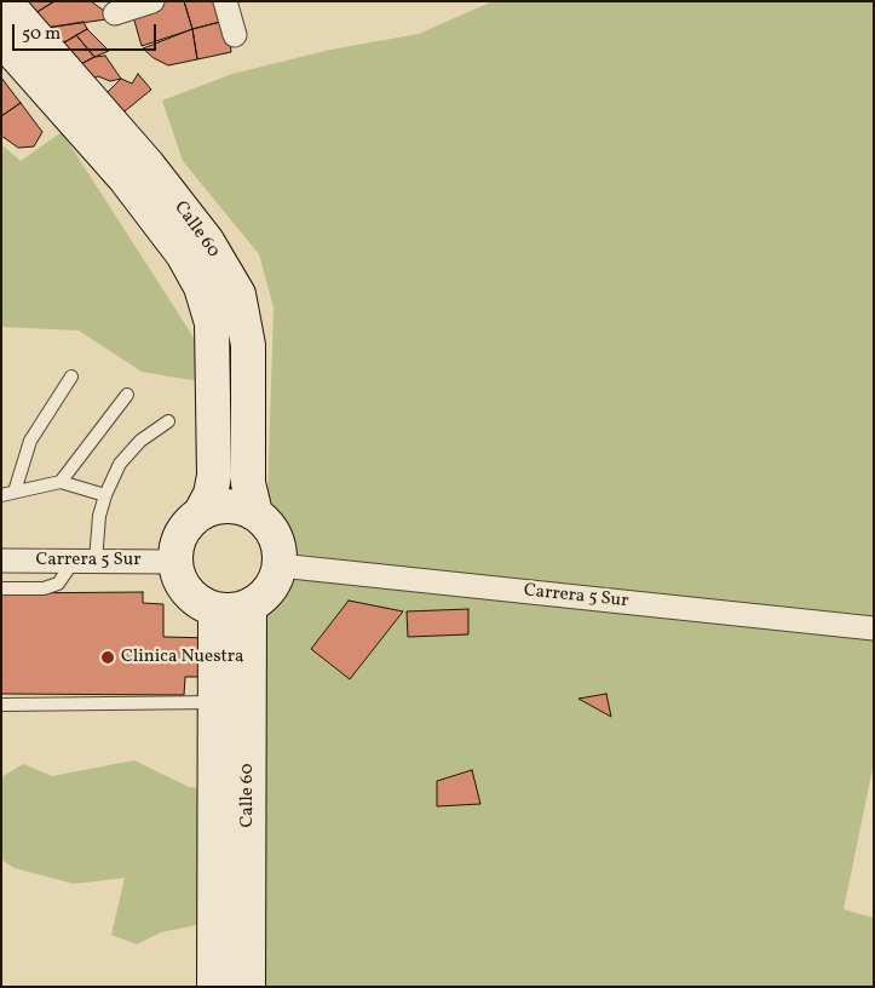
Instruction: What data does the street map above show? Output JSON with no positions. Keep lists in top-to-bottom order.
{
  "streets": {
    "main road": ["Calle 60"],
    "street": ["Carrera 5 Sur"]
  },
  "crossings": [
    ["Calle 60", "Carrera 5 Sur"]
  ],
  "places": ["Clinica Nuestra"],
  "scale_bar": "50 m"
}
